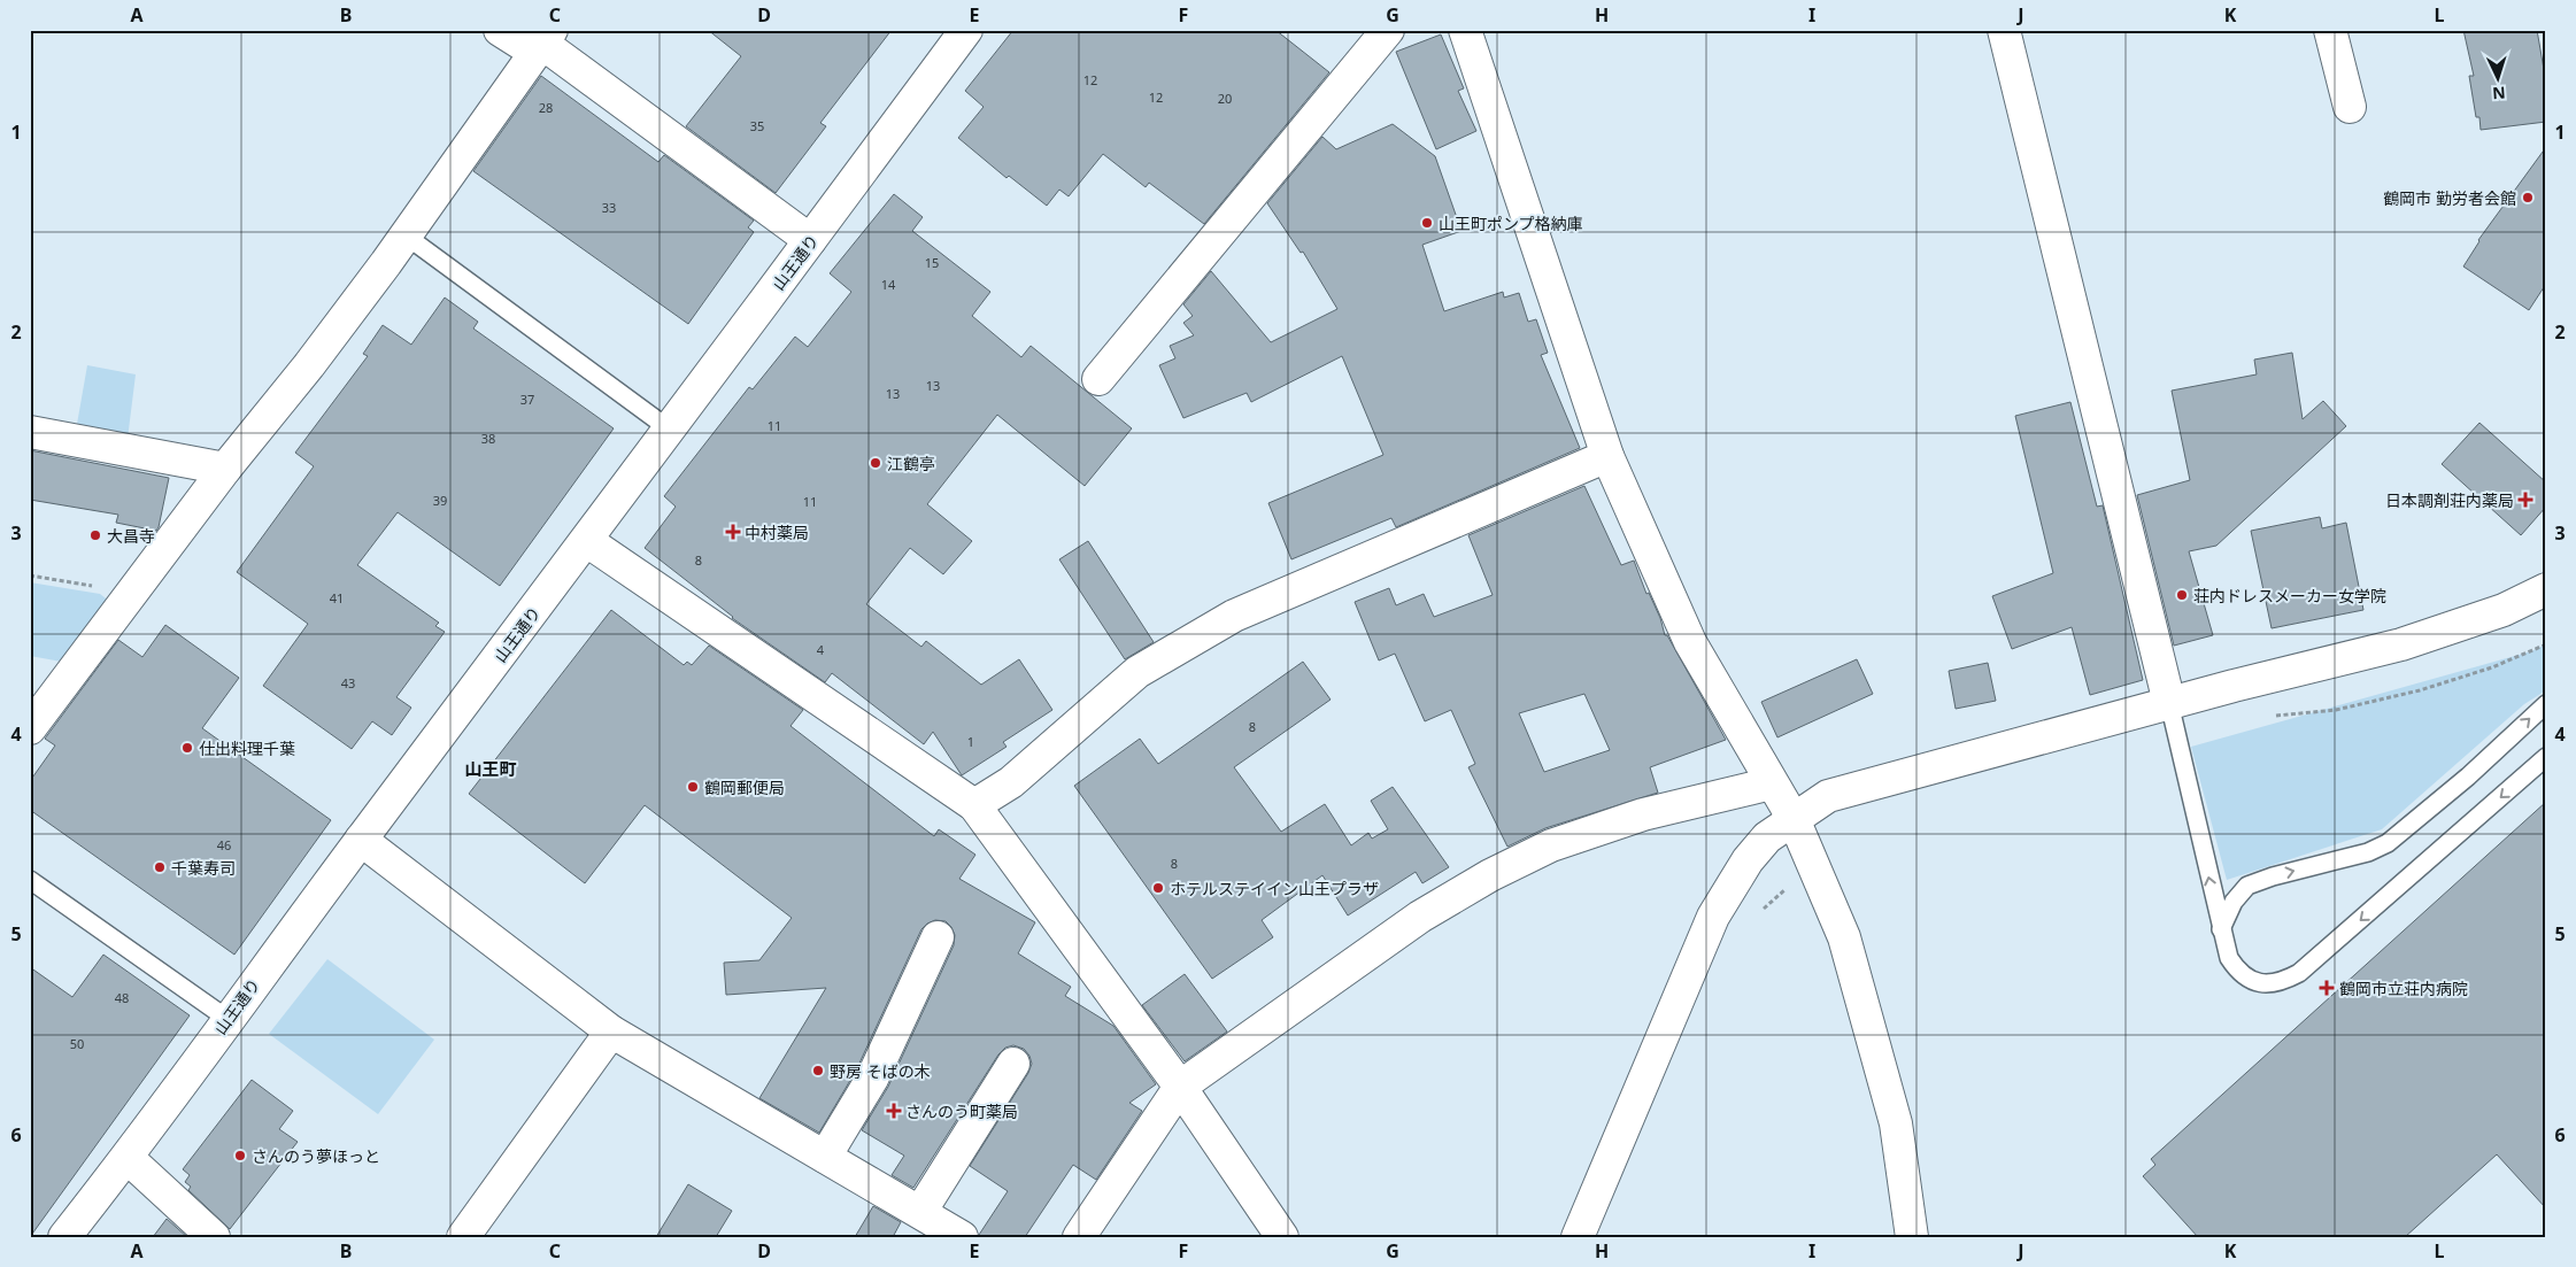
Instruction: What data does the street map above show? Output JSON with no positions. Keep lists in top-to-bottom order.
{
  "streets": {
    "street": ["山王通り"]
  },
  "districts": ["山王町"],
  "places": {
    "other": [
      "鶴岡市 勤労者会館",
      "山王町ポンプ格納庫",
      "江鶴亭",
      "大昌寺",
      "荘内ドレスメーカー女学院",
      "仕出料理千葉",
      "鶴岡郵便局",
      "千葉寿司",
      "ホテルステイイン山王プラザ",
      "野房 そばの木",
      "さんのう夢ほっと"
    ],
    "health": [
      "日本調剤荘内薬局",
      "中村薬局",
      "鶴岡市立荘内病院",
      "さんのう町薬局"
    ]
  },
  "house_numbers": [
    "12",
    "12",
    "20",
    "28",
    "35",
    "33",
    "15",
    "14",
    "13",
    "13",
    "37",
    "11",
    "38",
    "39",
    "11",
    "8",
    "41",
    "4",
    "43",
    "8",
    "1",
    "46",
    "8",
    "48",
    "50"
  ],
  "north": "bottom",
  "grid": {
    "columns": [
      "A",
      "B",
      "C",
      "D",
      "E",
      "F",
      "G",
      "H",
      "I",
      "J",
      "K",
      "L"
    ],
    "rows": [
      "1",
      "2",
      "3",
      "4",
      "5",
      "6"
    ]
  }
}
